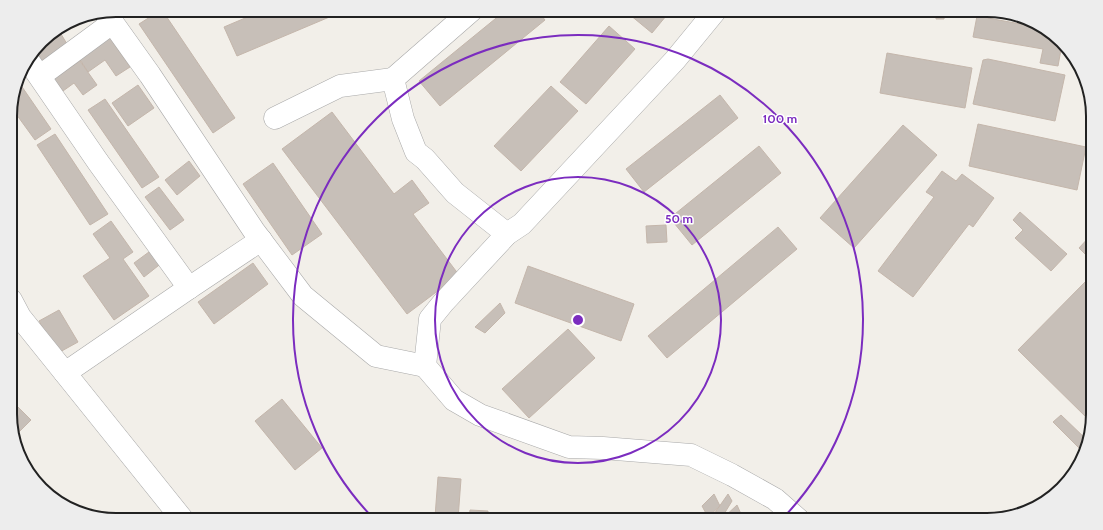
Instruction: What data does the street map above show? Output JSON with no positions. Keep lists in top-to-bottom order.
{
  "rings": ["100 m", "50 m"]
}
